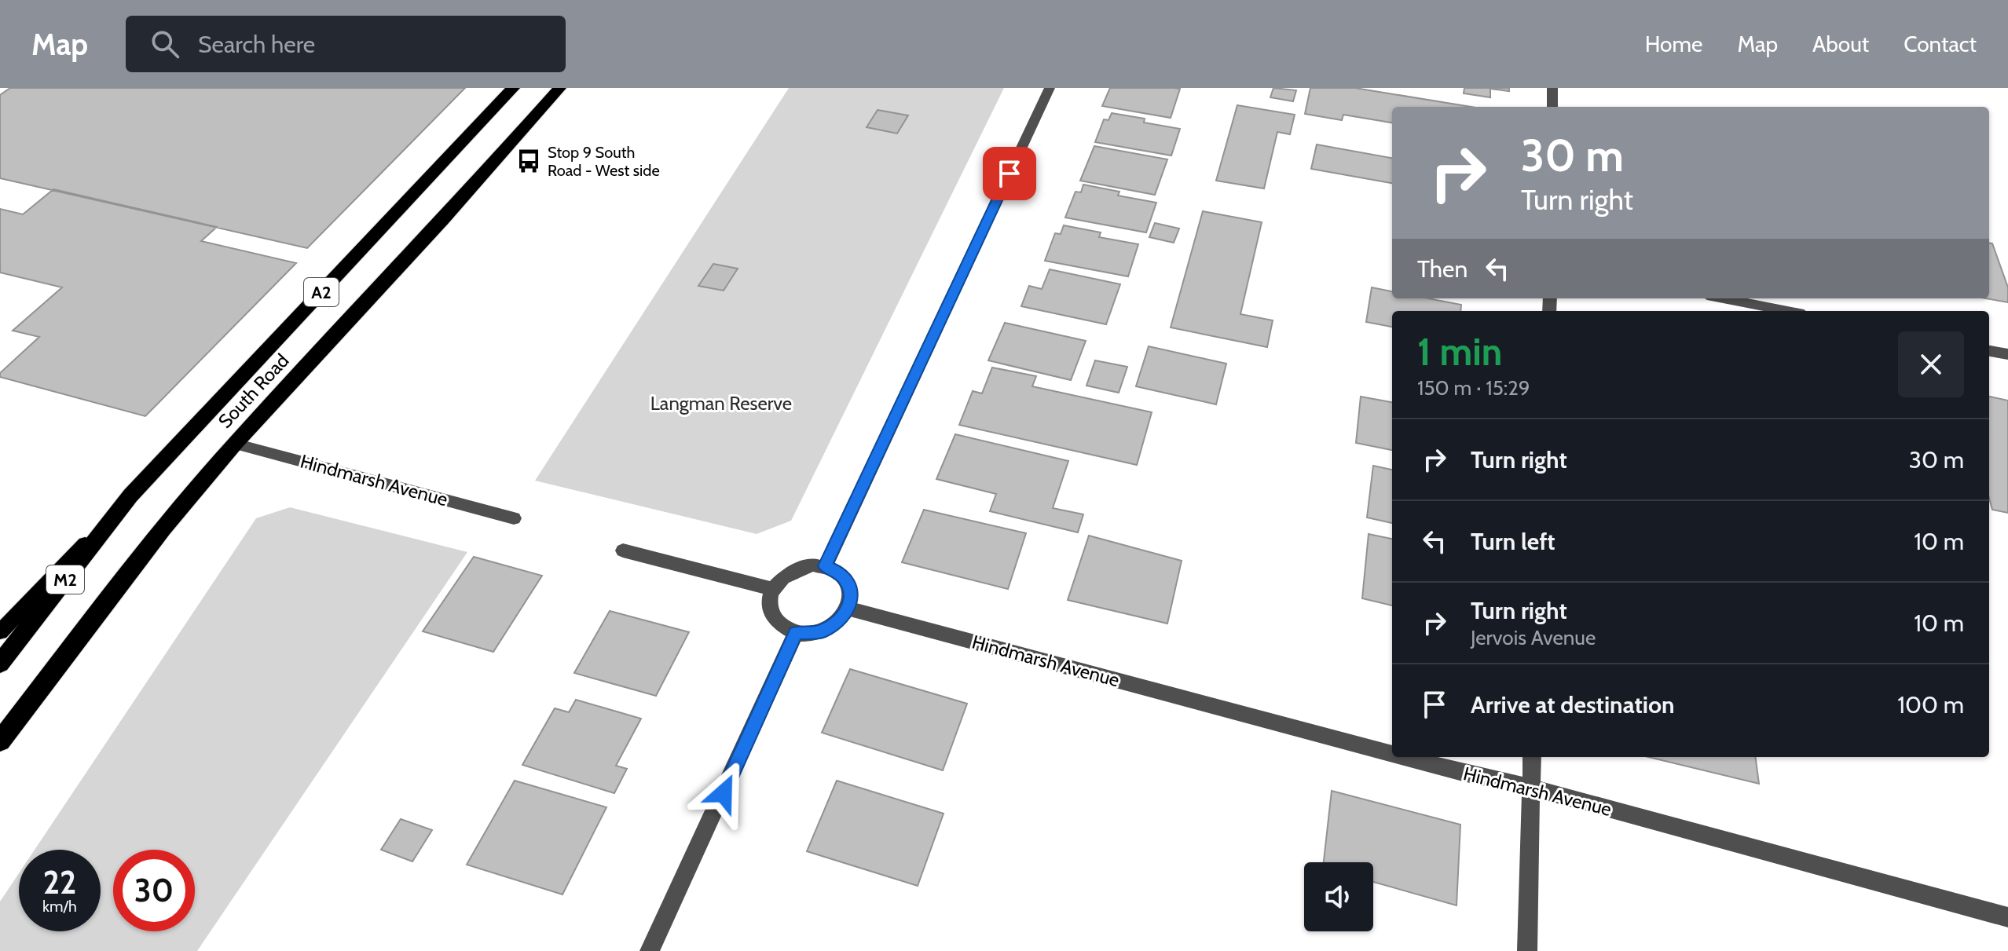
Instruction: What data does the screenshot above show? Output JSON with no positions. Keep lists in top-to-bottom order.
{
  "streets": {
    "highway": ["A2", "South Road", "M2"],
    "street": ["Hindmarsh Avenue"]
  },
  "crossings": [
    ["South Road", "Hindmarsh Avenue"],
    ["South Road", "M2"]
  ],
  "parks": ["Langman Reserve"],
  "places": {
    "bus stop": ["Stop 9 South Road - West side"]
  },
  "page": {
    "header": "Map",
    "search": "Search here",
    "nav": [
      "Home",
      "Map",
      "About",
      "Contact"
    ],
    "turn": ["30 m", "Turn right"],
    "then": "Then",
    "heading": ["1 min", "150 m · 15:29"],
    "list": [
      {
        "name": "Turn right",
        "value": "30 m"
      },
      {
        "name": "Turn left",
        "value": "10 m"
      },
      {
        "name": "Turn right",
        "note": "Jervois Avenue",
        "value": "10 m"
      },
      {
        "name": "Arrive at destination",
        "value": "100 m"
      }
    ],
    "speed": "22 km/h",
    "limit": "30"
  }
}
